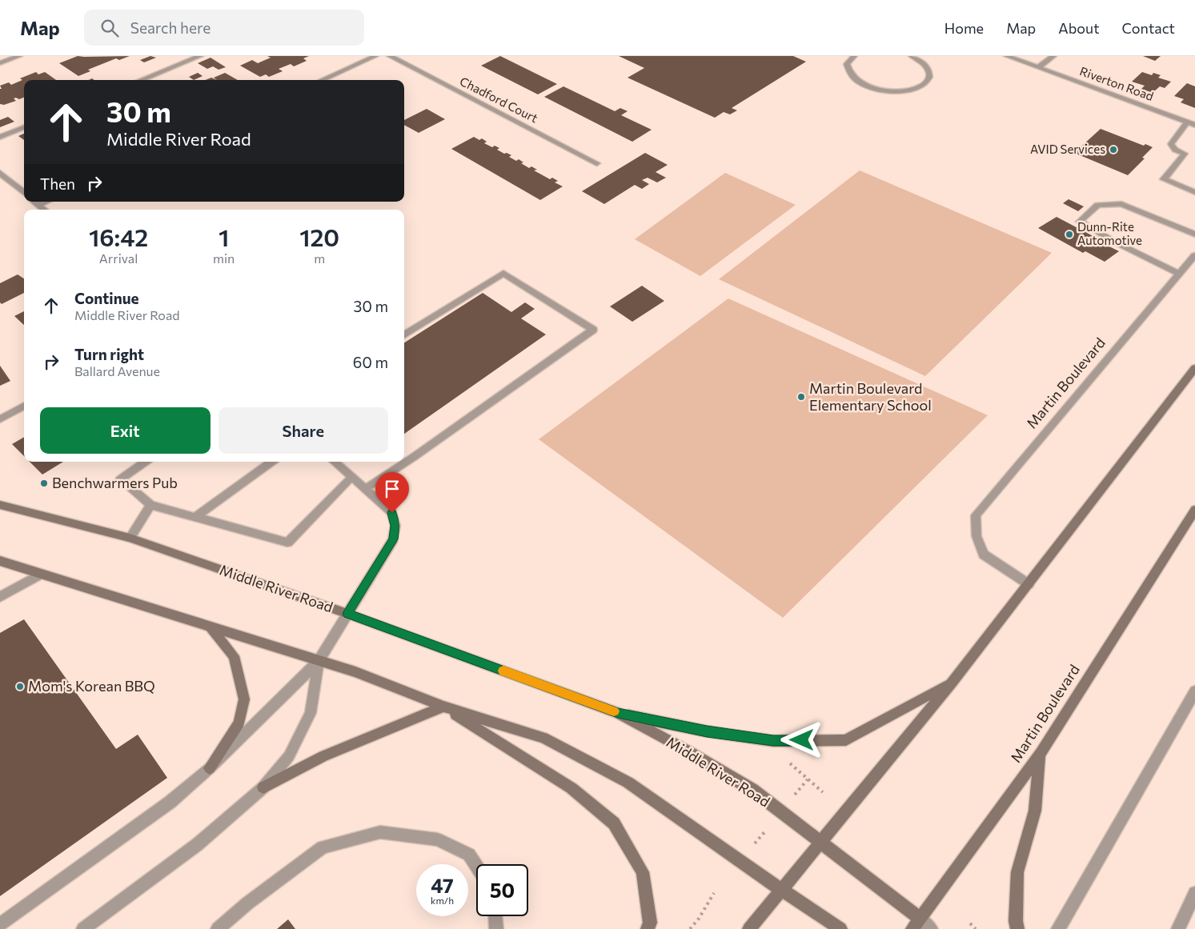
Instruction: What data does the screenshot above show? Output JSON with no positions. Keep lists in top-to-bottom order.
{
  "streets": {
    "street": [
      "Riverton Road",
      "Chadford Court",
      "Martin Boulevard",
      "Middle River Road"
    ]
  },
  "crossings": [
    ["Martin Boulevard", "Middle River Road"]
  ],
  "places": [
    "AVID Services",
    "Dunn-Rite Automotive",
    "Martin Boulevard Elementary School",
    "Benchwarmers Pub",
    "Mom's Korean BBQ"
  ],
  "page": {
    "header": "Map",
    "search": "Search here",
    "nav": [
      "Home",
      "Map",
      "About",
      "Contact"
    ],
    "turn": ["30 m", "Middle River Road"],
    "then": "Then",
    "eta": [
      "16:42",
      "Arrival",
      "1",
      "min",
      "120",
      "m"
    ],
    "list": [
      {
        "name": "Continue",
        "note": "Middle River Road",
        "value": "30 m"
      },
      {
        "name": "Turn right",
        "note": "Ballard Avenue",
        "value": "60 m"
      }
    ],
    "buttons": ["Exit", "Share"],
    "speed": "47 km/h",
    "limit": "50"
  }
}
